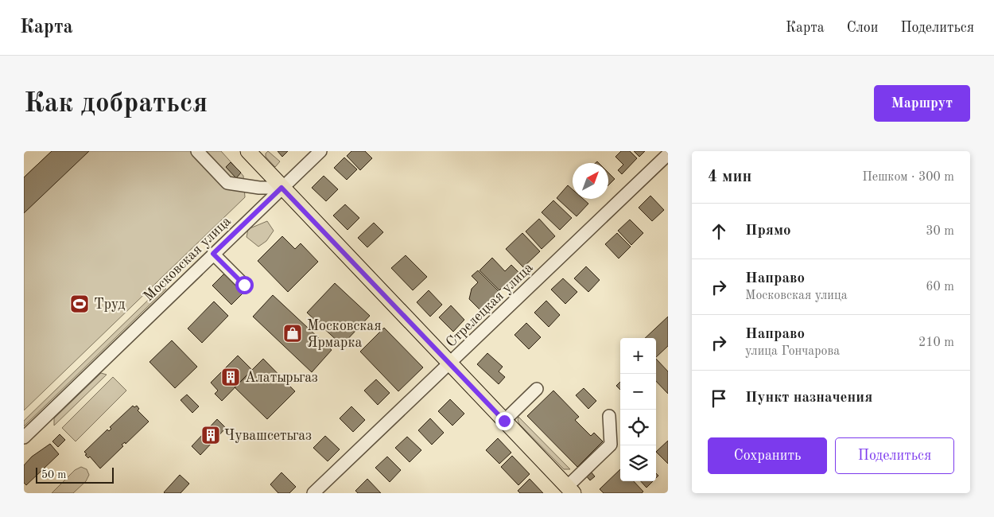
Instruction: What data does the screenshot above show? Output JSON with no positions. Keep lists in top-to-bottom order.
{
  "streets": {
    "street": ["Московская улица", "Стрелецкая улица"]
  },
  "places": {
    "sports": ["Труд"],
    "shop": ["Московская Ярмарка"],
    "building": ["Алатырьгаз", "Чувашсетьгаз"]
  },
  "scale_bar": "50 m",
  "north": "top right",
  "page": {
    "header": "Карта",
    "nav": ["Карта", "Слои", "Поделиться"],
    "buttons": [
      "Маршрут",
      ["Сохранить", "Поделиться"]
    ],
    "title": "Как добраться",
    "heading": ["4 мин", "Пешком · 300 m"],
    "list": [
      ["Прямо", "30 m"],
      ["Направо", "Московская улица", "60 m"],
      ["Направо", "улица Гончарова", "210 m"],
      "Пункт назначения"
    ],
    "map_buttons": ["+", "−"],
    "scale": "50 m"
  }
}
